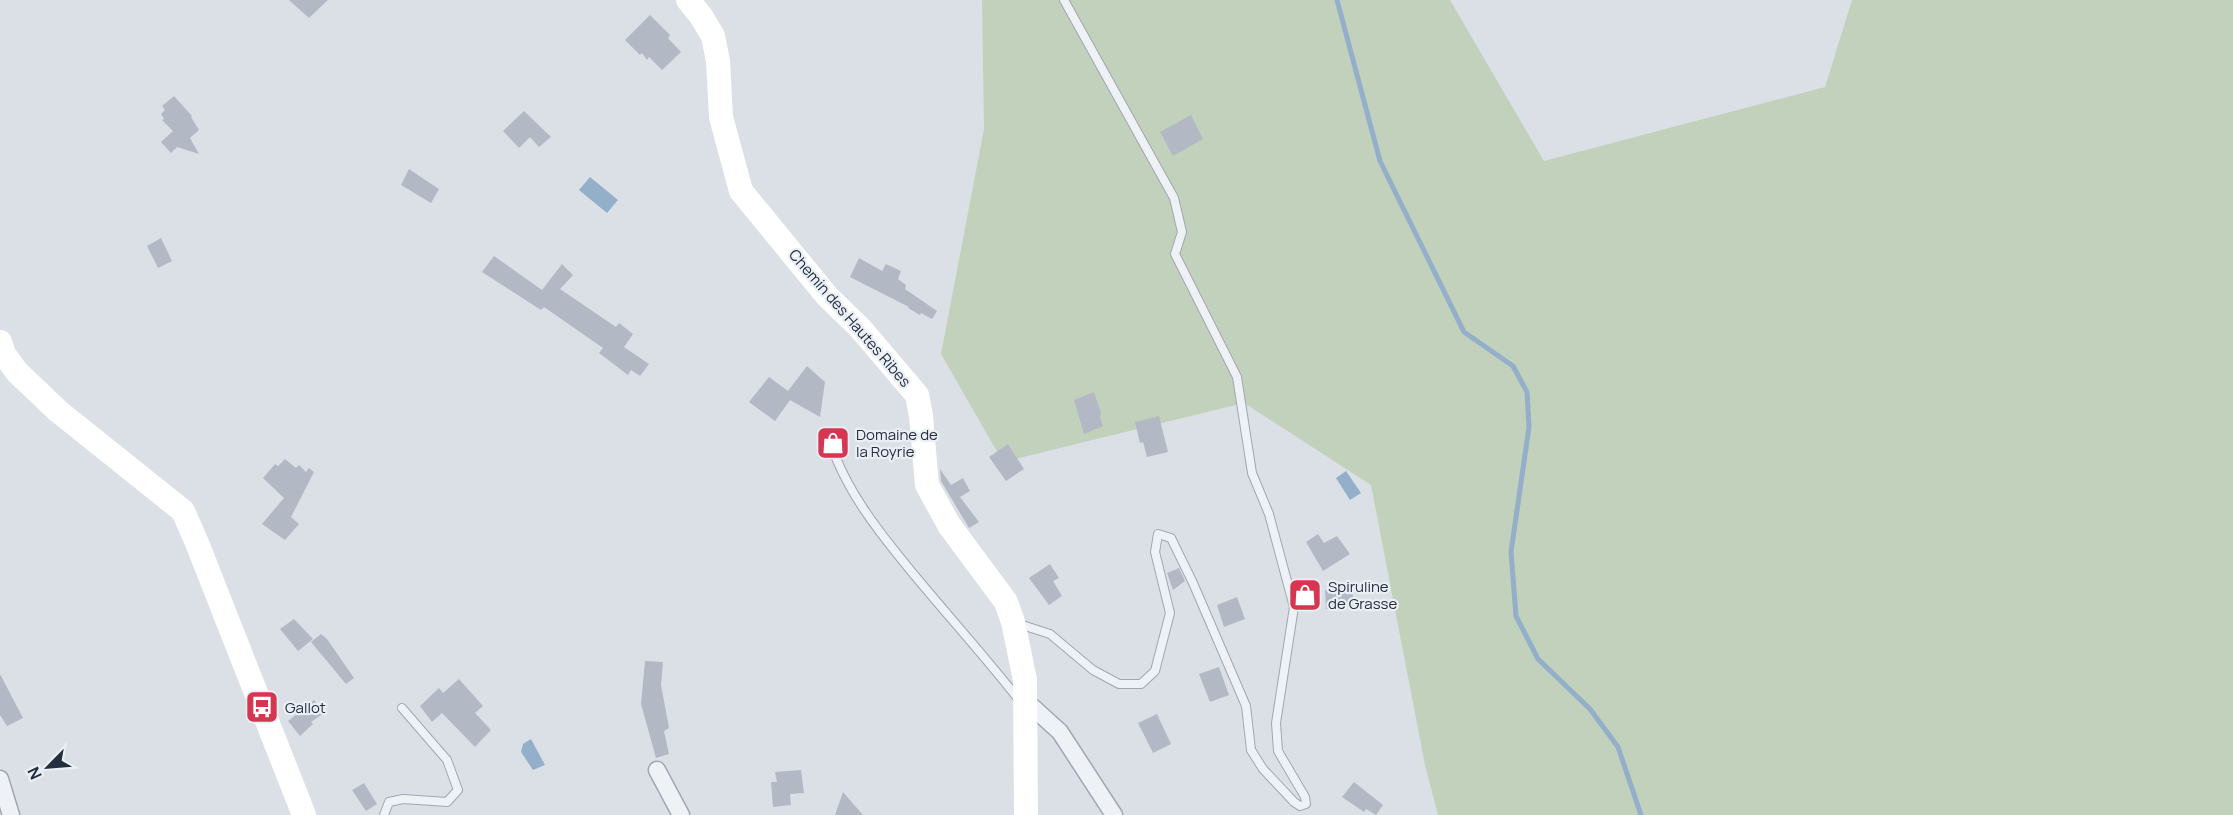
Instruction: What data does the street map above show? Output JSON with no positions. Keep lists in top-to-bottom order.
{
  "streets": {
    "street": ["Chemin des Hautes Ribes"]
  },
  "places": {
    "shop": ["Domaine de la Royrie", "Spiruline de Grasse"],
    "bus stop": ["Gallot"]
  },
  "north": "bottom left"
}
